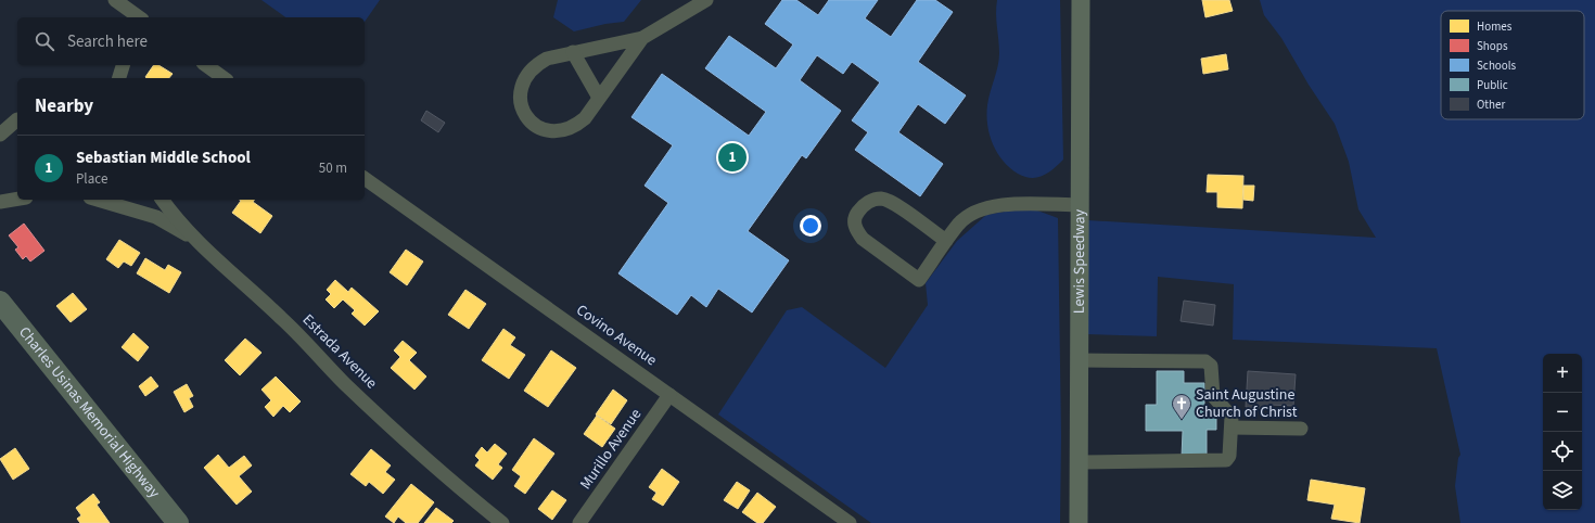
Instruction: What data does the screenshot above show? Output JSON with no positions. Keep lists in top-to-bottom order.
{
  "streets": {
    "highway": ["Charles Usinas Memorial Highway"],
    "main road": ["Lewis Speedway"],
    "street": ["Covino Avenue", "Estrada Avenue", "Murillo Avenue"]
  },
  "crossings": [
    ["Covino Avenue", "Murillo Avenue"]
  ],
  "places": {
    "church": ["Saint Augustine Church of Christ"]
  },
  "legend": [
    "Homes",
    "Shops",
    "Schools",
    "Public",
    "Other"
  ],
  "page": {
    "search": "Search here",
    "heading": "Nearby",
    "list": [
      {
        "mark": "1",
        "name": "Sebastian Middle School",
        "note": "Place",
        "value": "50 m"
      }
    ],
    "pins": "1",
    "map_buttons": ["+", "−"]
  }
}
